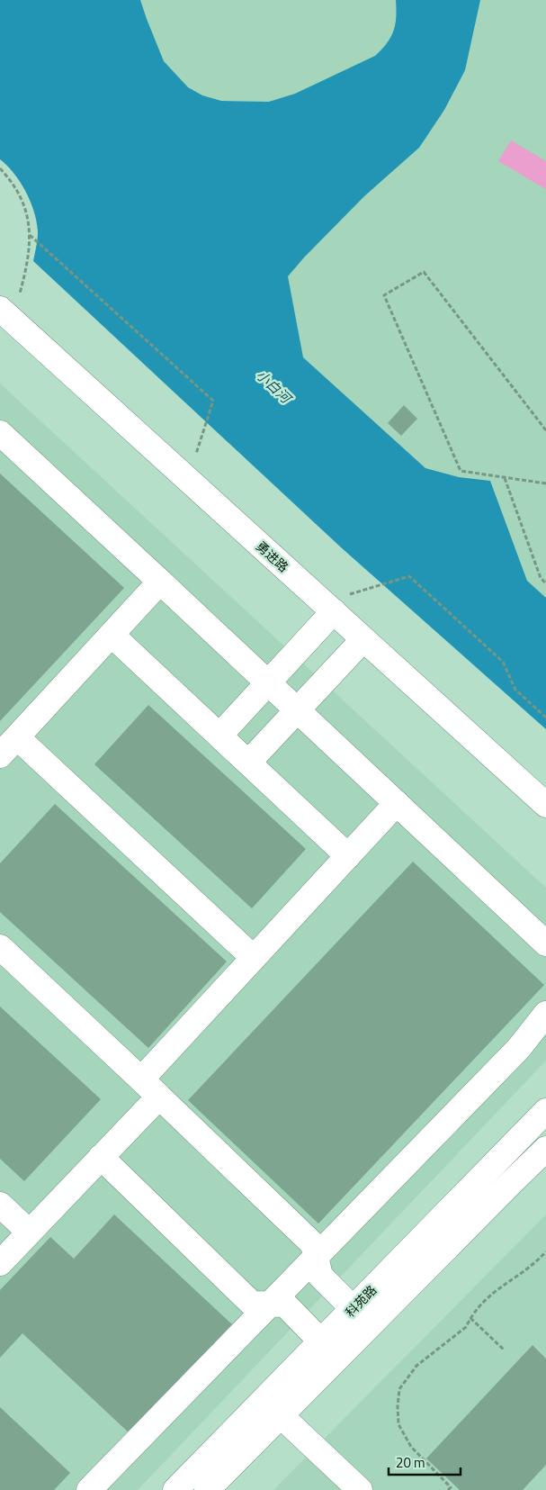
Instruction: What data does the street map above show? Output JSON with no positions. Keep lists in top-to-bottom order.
{
  "streets": {
    "street": ["勇进路", "科苑路"]
  },
  "water": ["小白河"],
  "scale_bar": "20 m"
}
